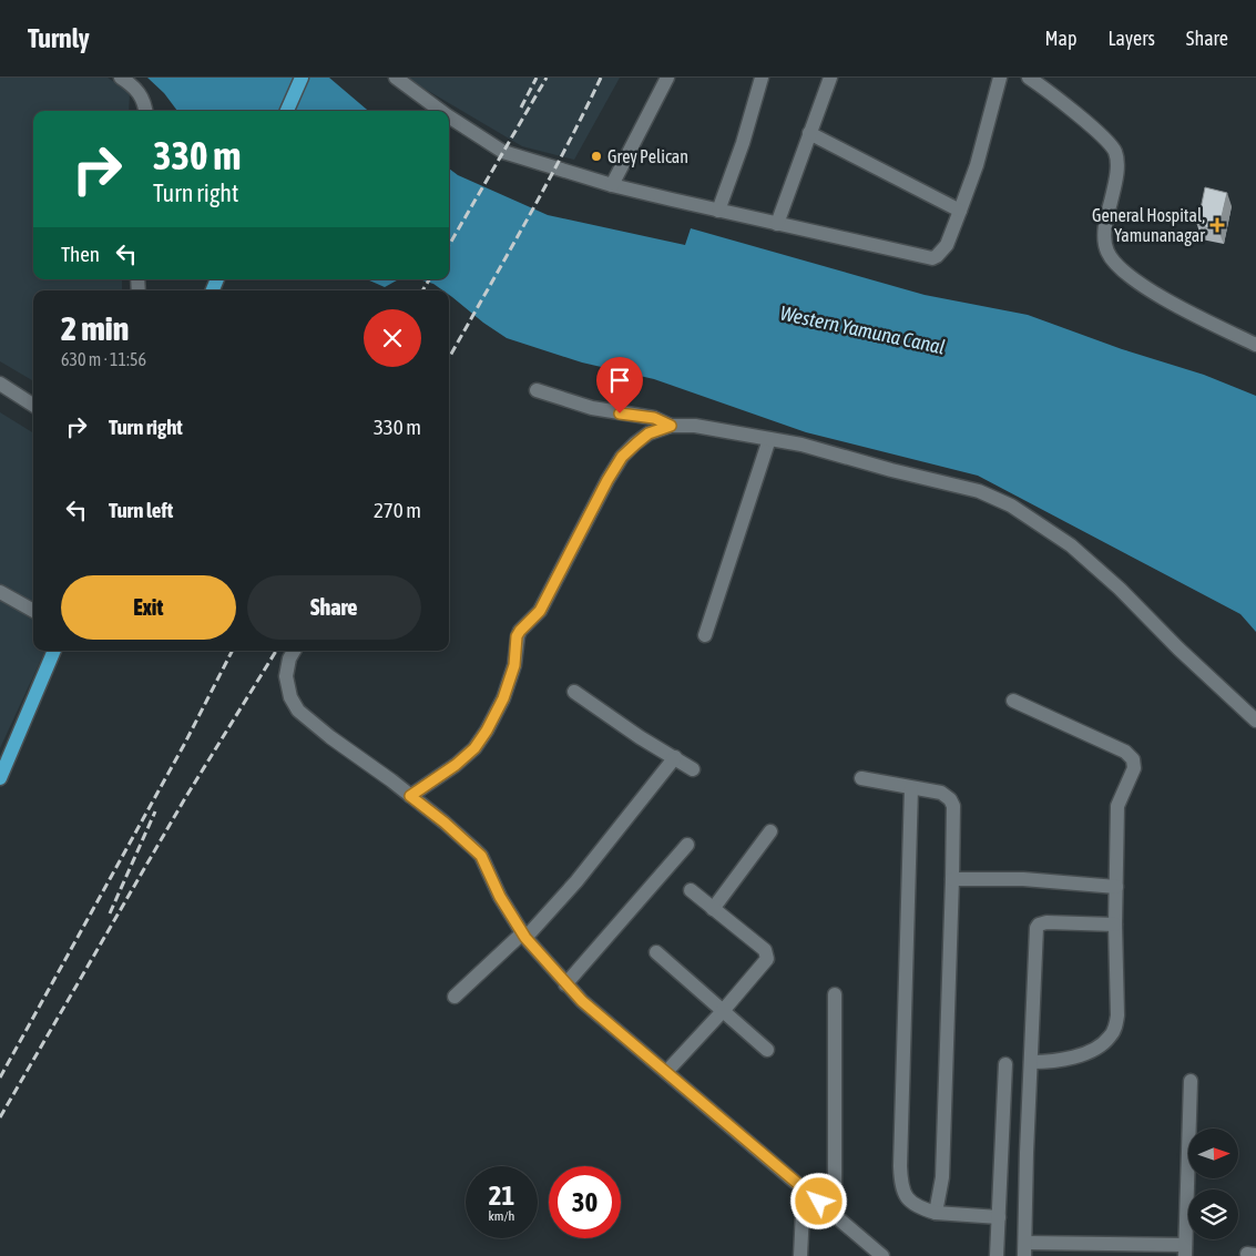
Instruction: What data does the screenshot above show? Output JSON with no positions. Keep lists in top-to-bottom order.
{
  "water": ["Western Yamuna Canal"],
  "places": {
    "other": ["Grey Pelican"],
    "health": ["General Hospital, Yamunanagar"]
  },
  "north": "right",
  "page": {
    "header": "Turnly",
    "nav": ["Map", "Layers", "Share"],
    "turn": ["330 m", "Turn right"],
    "then": "Then",
    "heading": ["2 min", "630 m · 11:56"],
    "list": [
      {
        "name": "Turn right",
        "value": "330 m"
      },
      {
        "name": "Turn left",
        "value": "270 m"
      }
    ],
    "buttons": ["Exit", "Share"],
    "speed": "21 km/h",
    "limit": "30"
  }
}
